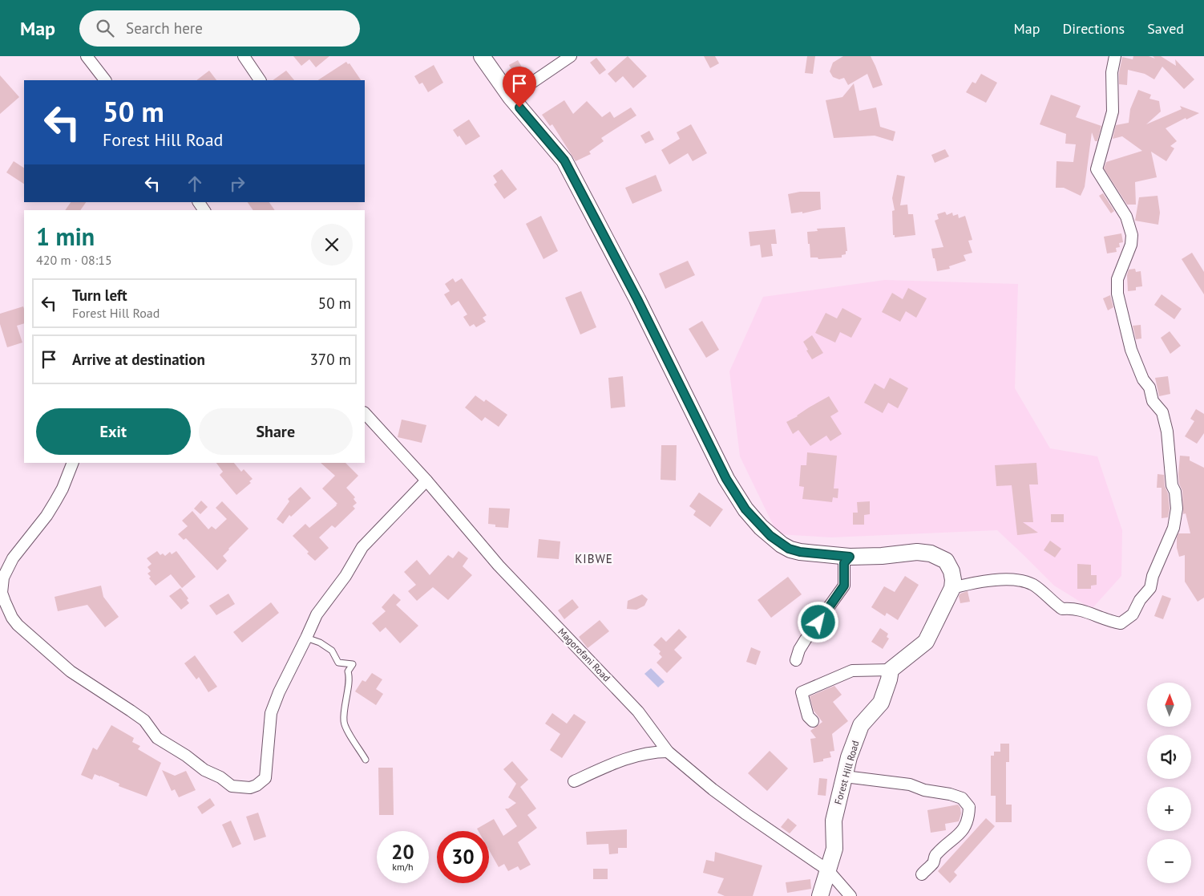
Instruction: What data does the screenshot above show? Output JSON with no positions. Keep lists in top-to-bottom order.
{
  "streets": {
    "street": ["Magorofani Road", "Forest Hill Road"]
  },
  "crossings": [
    ["Magorofani Road", "Forest Hill Road"]
  ],
  "districts": ["KIBWE"],
  "north": "top",
  "page": {
    "header": "Map",
    "search": "Search here",
    "nav": ["Map", "Directions", "Saved"],
    "turn": ["50 m", "Forest Hill Road"],
    "heading": ["1 min", "420 m · 08:15"],
    "list": [
      {
        "name": "Turn left",
        "note": "Forest Hill Road",
        "value": "50 m"
      },
      {
        "name": "Arrive at destination",
        "value": "370 m"
      }
    ],
    "buttons": ["Exit", "Share"],
    "map_buttons": ["+", "−"],
    "speed": "20 km/h",
    "limit": "30"
  }
}
